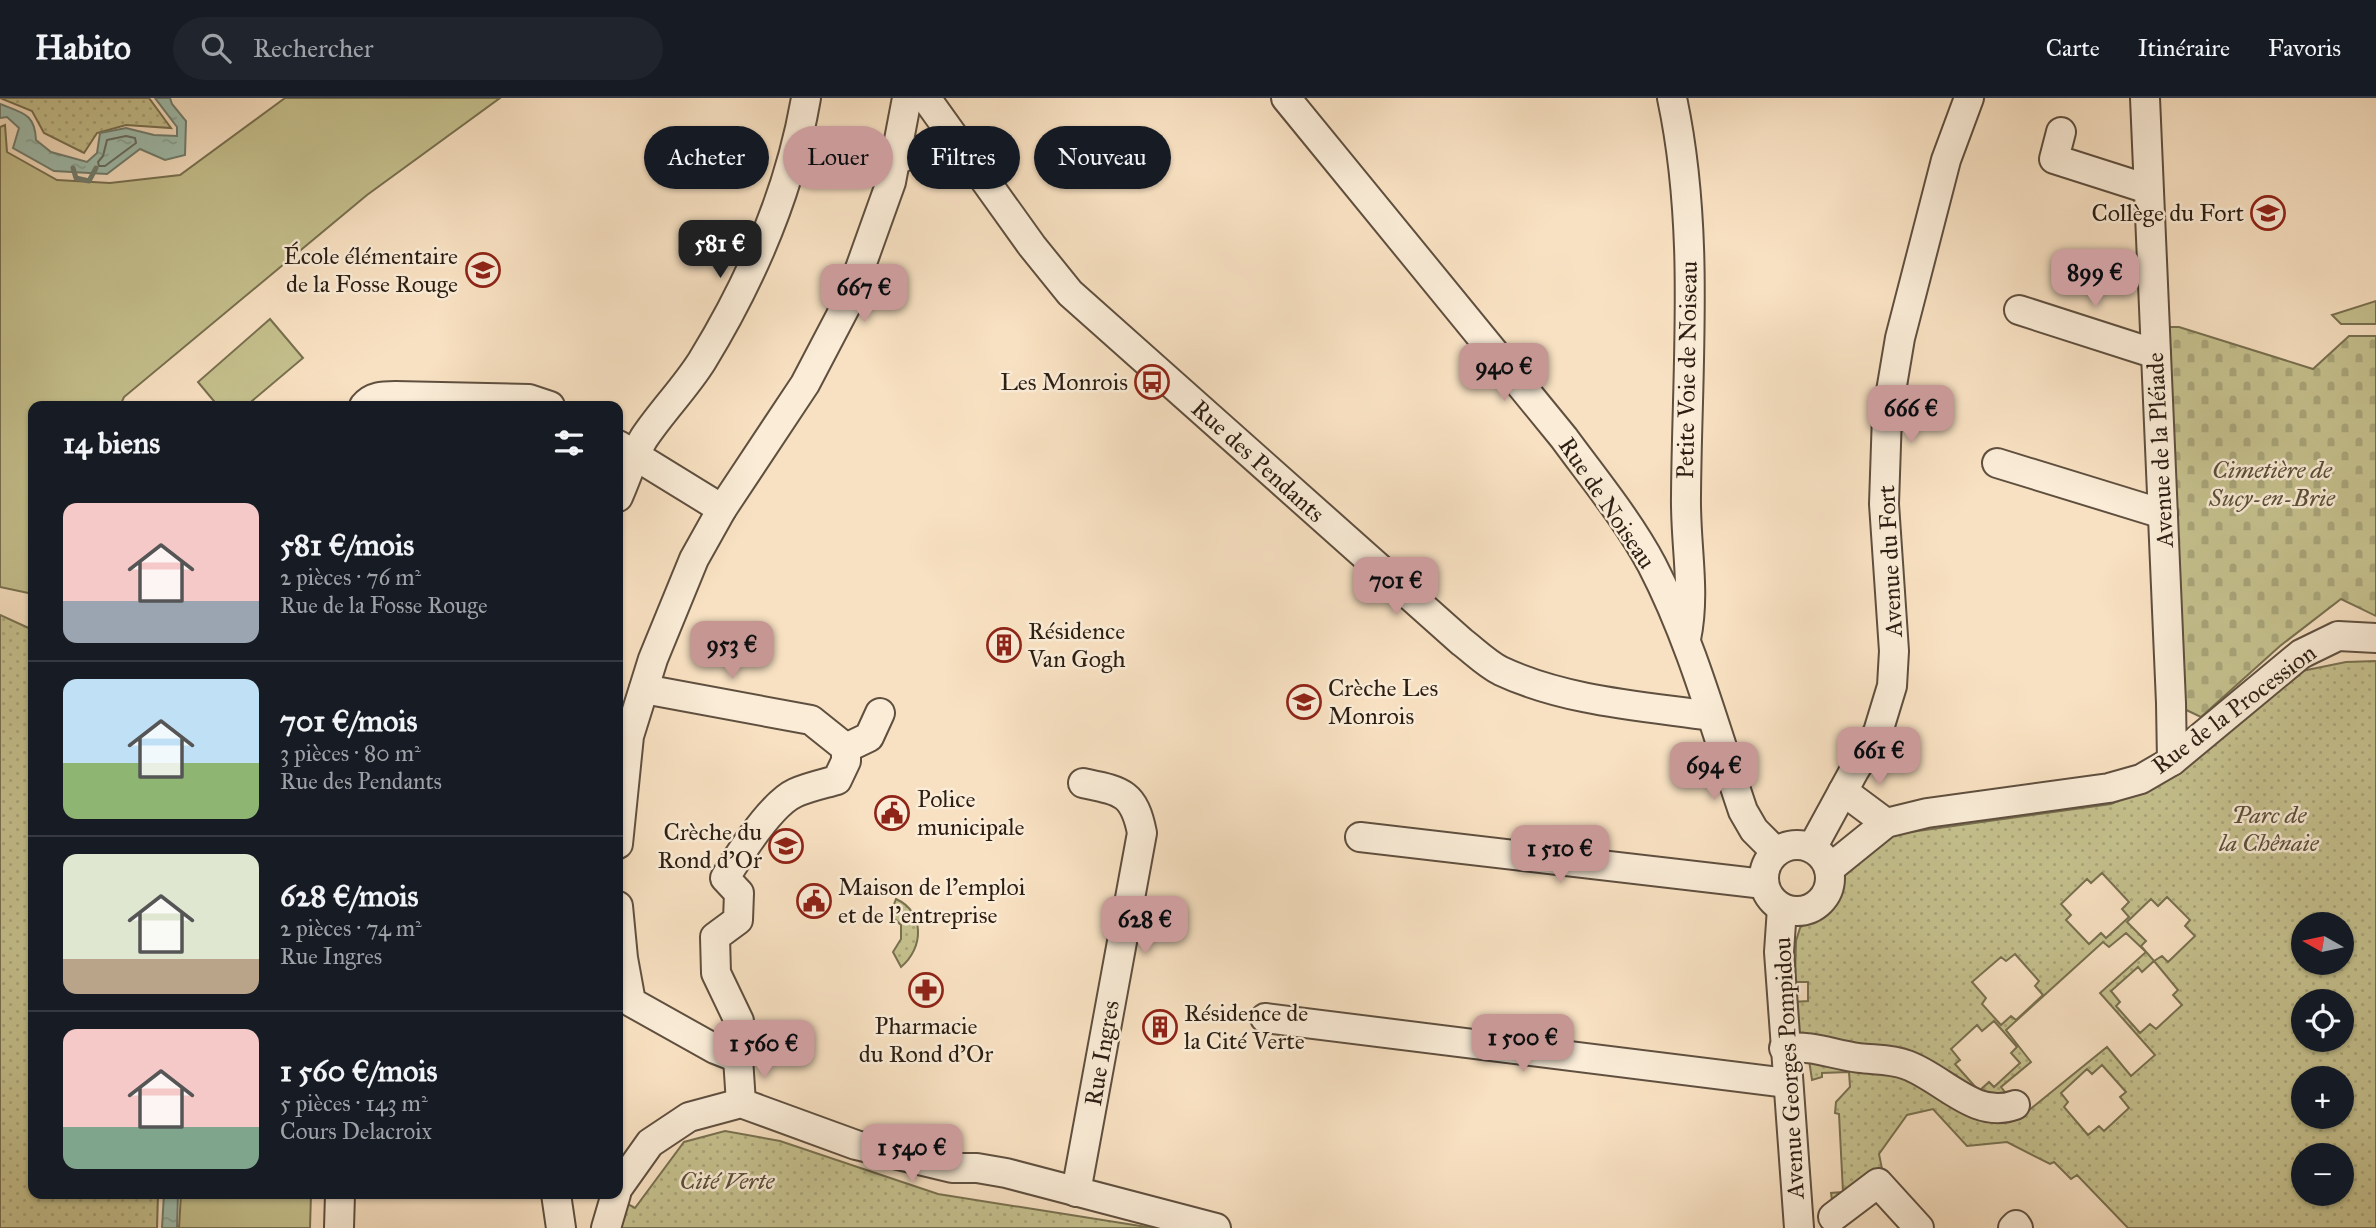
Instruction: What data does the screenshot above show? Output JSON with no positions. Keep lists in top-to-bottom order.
{
  "streets": {
    "street": [
      "Petite Voie de Noiseau",
      "Avenue de la Pléiade",
      "Rue des Pendants",
      "Rue de Noiseau",
      "Avenue du Fort",
      "Rue de la Procession",
      "Rue Ingres",
      "Avenue Georges Pompidou"
    ]
  },
  "crossings": [
    ["Petite Voie de Noiseau", "Rue de Noiseau"],
    ["Avenue de la Pléiade", "Rue de la Procession"],
    ["Rue des Pendants", "Rue de Noiseau"],
    ["Rue de Noiseau", "Avenue du Fort"],
    ["Rue de Noiseau", "Avenue Georges Pompidou"],
    ["Avenue du Fort", "Avenue Georges Pompidou"]
  ],
  "parks": ["Cimetière de Sucy-en-Brie", "Parc de la Chênaie", "Cité Verte"],
  "places": {
    "school or university": [
      "Collège du Fort",
      "École élémentaire de la Fosse Rouge",
      "Crèche Les Monrois",
      "Crèche du Rond d'Or"
    ],
    "bus stop": ["Les Monrois"],
    "building": ["Résidence Van Gogh", "Résidence de la Cité Verte"],
    "public building": ["Police municipale", "Maison de l'emploi et de l'entreprise"],
    "pharmacy": ["Pharmacie du Rond d'Or"]
  },
  "north": "left",
  "page": {
    "header": "Habito",
    "search": "Rechercher",
    "nav": ["Carte", "Itinéraire", "Favoris"],
    "chip": [
      "Acheter",
      "Louer",
      "Filtres",
      "Nouveau"
    ],
    "price": [
      "581 €",
      "899 €",
      "667 €",
      "940 €",
      "666 €",
      "701 €",
      "953 €",
      "661 €",
      "694 €",
      "1 510 €",
      "628 €",
      "1 500 €",
      "1 560 €",
      "1 540 €"
    ],
    "heading": "14 biens",
    "list": [
      {
        "name": "581 €/mois",
        "note": "2 pièces · 76 m² · Rue de la Fosse Rouge"
      },
      {
        "name": "701 €/mois",
        "note": "3 pièces · 80 m² · Rue des Pendants"
      },
      {
        "name": "628 €/mois",
        "note": "2 pièces · 74 m² · Rue Ingres"
      },
      {
        "name": "1 560 €/mois",
        "note": "5 pièces · 143 m² · Cours Delacroix"
      }
    ],
    "map_buttons": ["+", "−"]
  }
}
